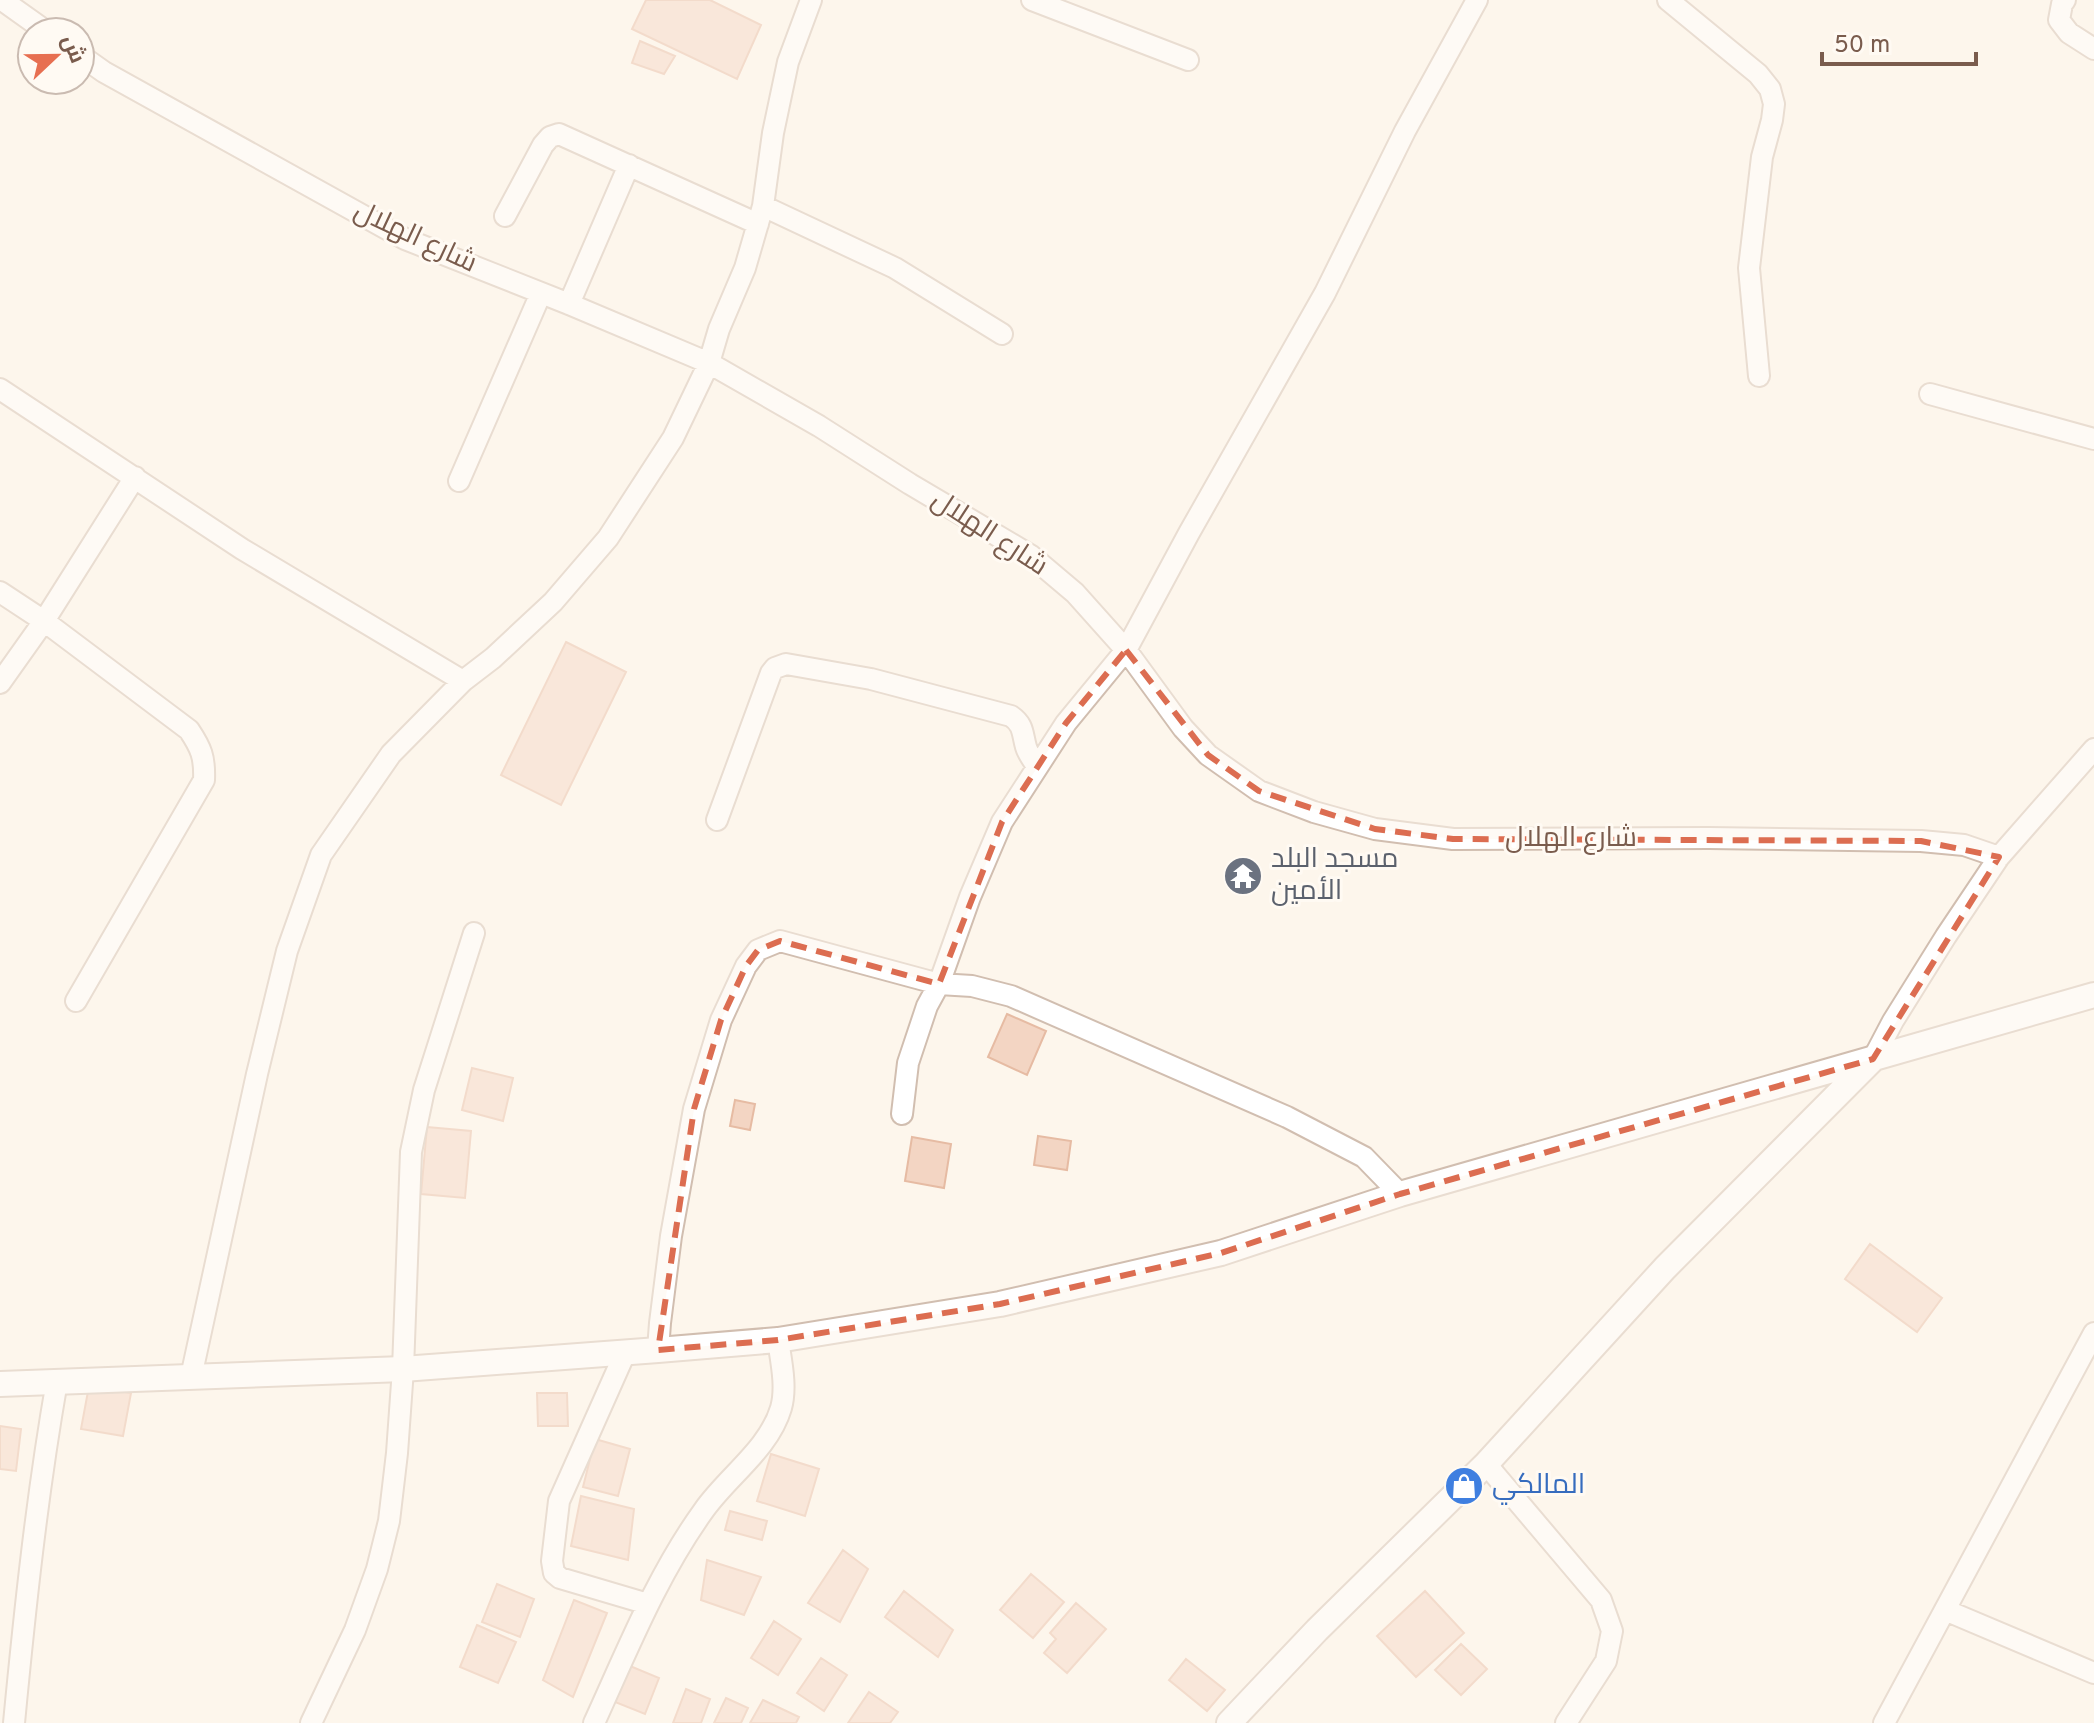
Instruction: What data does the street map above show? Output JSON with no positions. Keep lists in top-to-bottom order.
{
  "streets": {
    "street": ["شارع الهلال"]
  },
  "places": {
    "temple": ["مسجد البلد الأمين"],
    "shop": ["المالكي"]
  },
  "scale_bar": "50 m",
  "north": "right"
}
